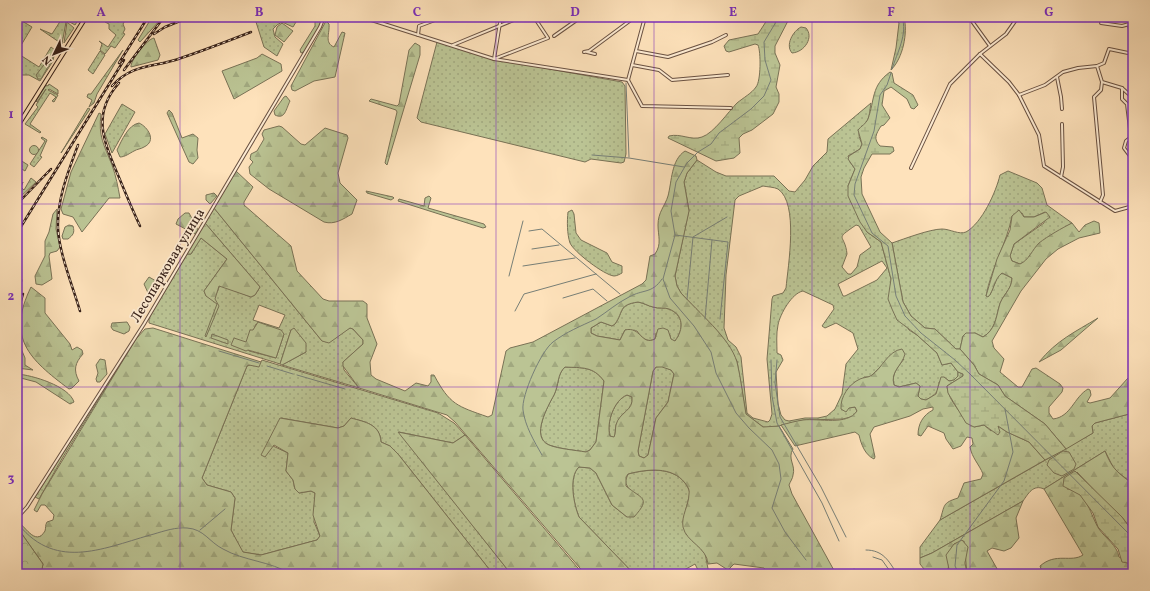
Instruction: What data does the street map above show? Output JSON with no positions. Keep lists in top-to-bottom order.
{
  "streets": {
    "street": ["Лесопарковая улица"]
  },
  "north": "bottom left",
  "grid": {
    "columns": [
      "A",
      "B",
      "C",
      "D",
      "E",
      "F",
      "G"
    ],
    "rows": ["1", "2", "3"]
  }
}
